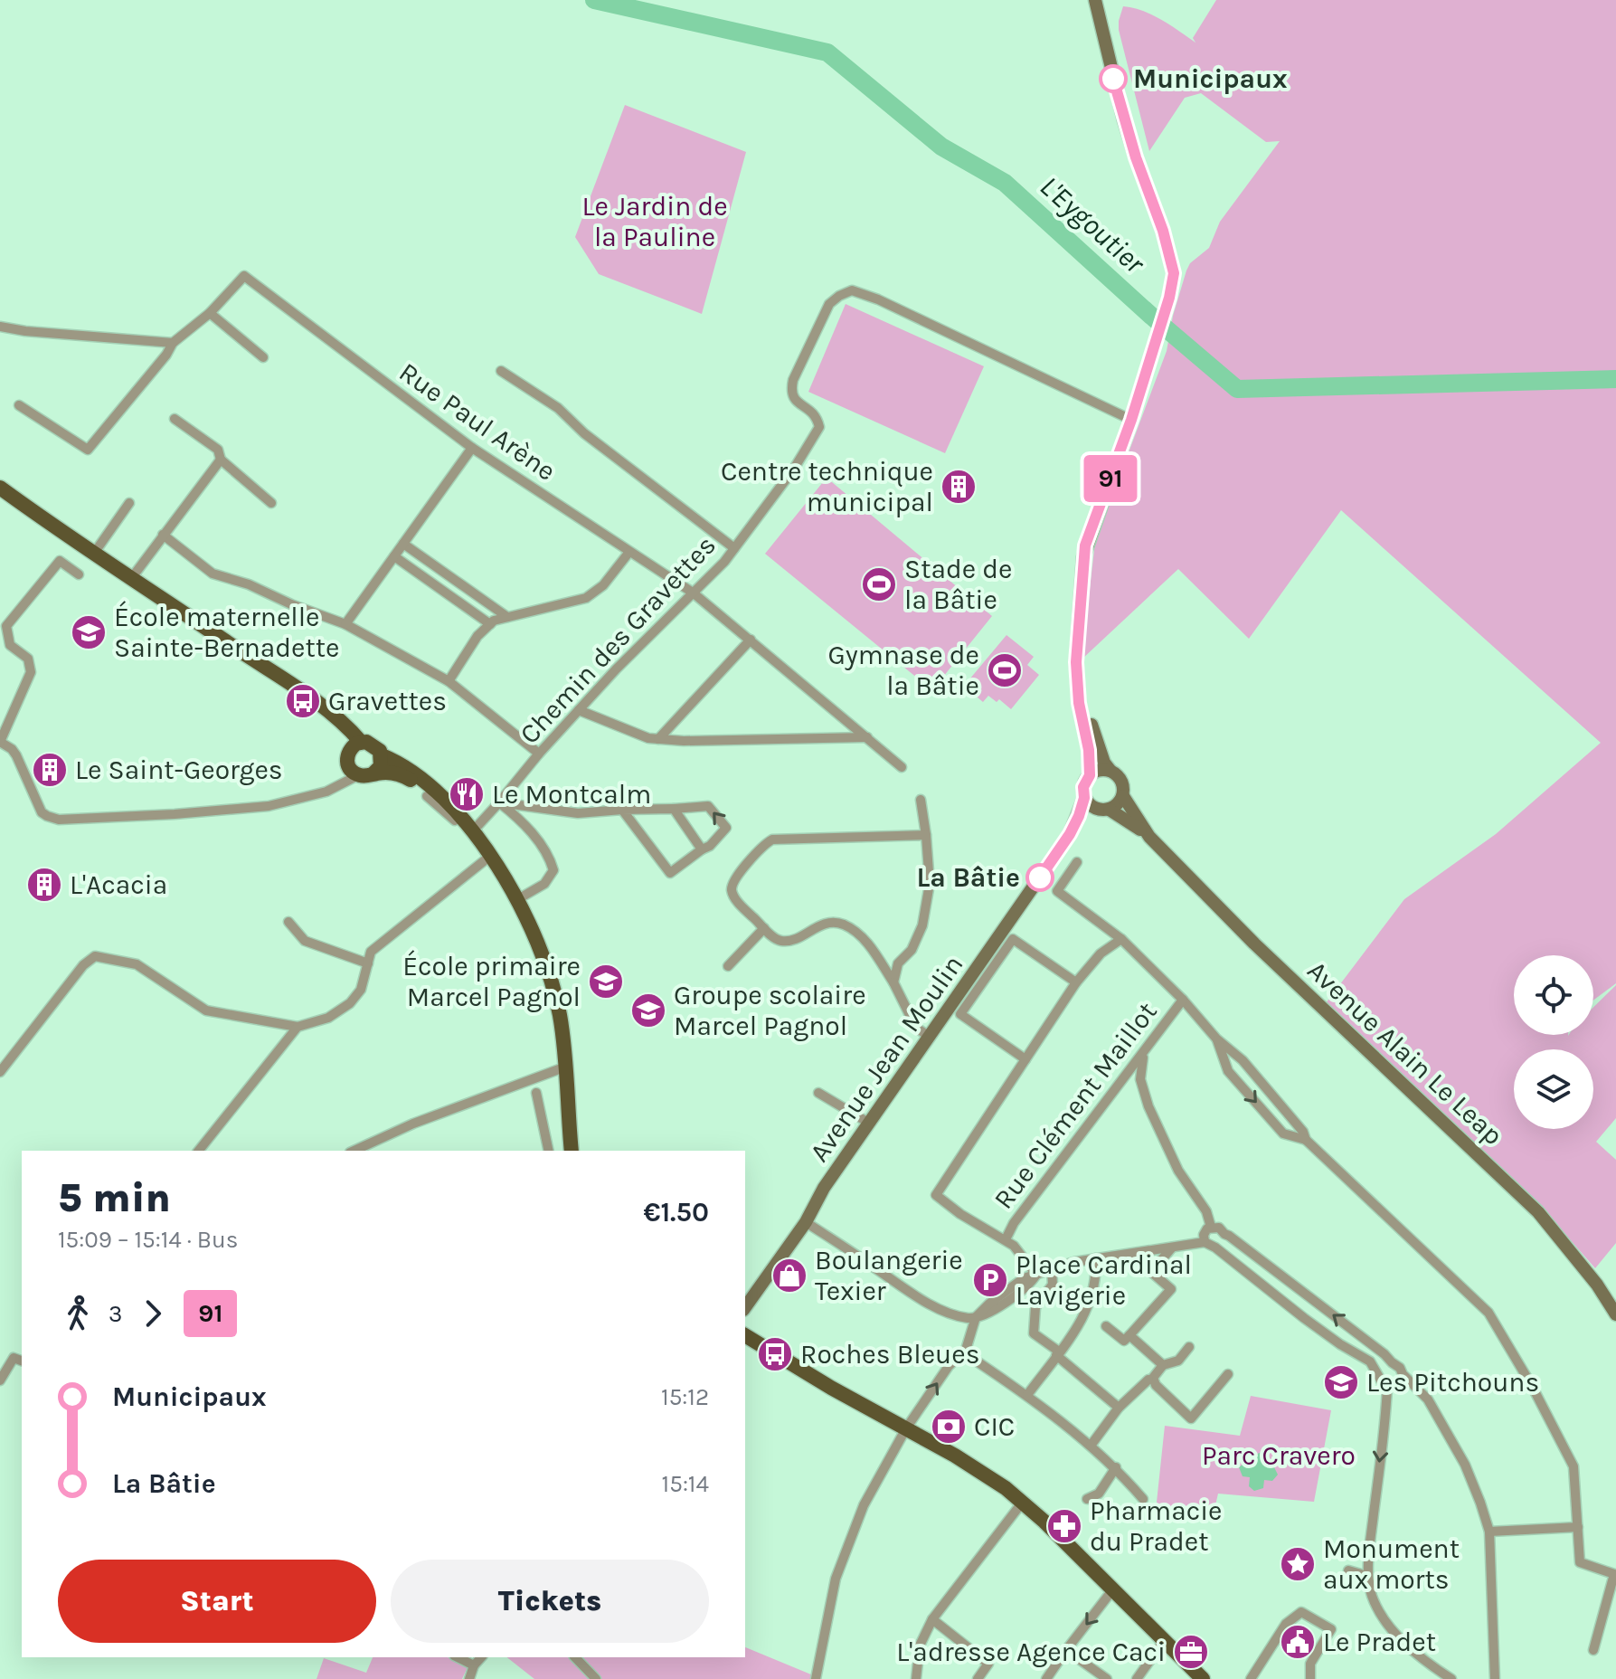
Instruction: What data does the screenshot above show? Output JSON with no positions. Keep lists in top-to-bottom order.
{
  "streets": {
    "street": [
      "Rue Paul Arène",
      "Chemin des Gravettes",
      "Avenue Alain Le Leap",
      "Avenue Jean Moulin",
      "Rue Clément Maillot"
    ]
  },
  "crossings": [
    ["Rue Paul Arène", "Chemin des Gravettes"],
    ["Avenue Alain Le Leap", "Avenue Jean Moulin"]
  ],
  "water": ["L'Eygoutier"],
  "parks": ["Le Jardin de la Pauline", "Parc Cravero"],
  "places": {
    "other": ["Municipaux", "La Bâtie"],
    "building": ["Centre technique municipal", "Le Saint-Georges", "L'Acacia"],
    "sports": ["Stade de la Bâtie", "Gymnase de la Bâtie"],
    "school or university": [
      "École maternelle Sainte-Bernadette",
      "École primaire Marcel Pagnol",
      "Groupe scolaire Marcel Pagnol",
      "Les Pitchouns"
    ],
    "bus stop": ["Gravettes", "Roches Bleues"],
    "restaurant": ["Le Montcalm"],
    "shop": ["Boulangerie Texier"],
    "parking": ["Place Cardinal Lavigerie"],
    "bank": ["CIC"],
    "pharmacy": ["Pharmacie du Pradet"],
    "place": ["Monument aux morts"],
    "public building": ["Le Pradet"],
    "office": ["L'adresse Agence Caci"]
  },
  "lines": ["bus line 91"],
  "page": {
    "on_map": "91",
    "heading": ["5 min", "15:09 – 15:14 · Bus", "€1.50"],
    "legs": ["3", "91"],
    "list": [
      {
        "name": "Municipaux",
        "value": "15:12"
      },
      {
        "name": "La Bâtie",
        "value": "15:14"
      }
    ],
    "buttons": ["Start", "Tickets"]
  }
}
